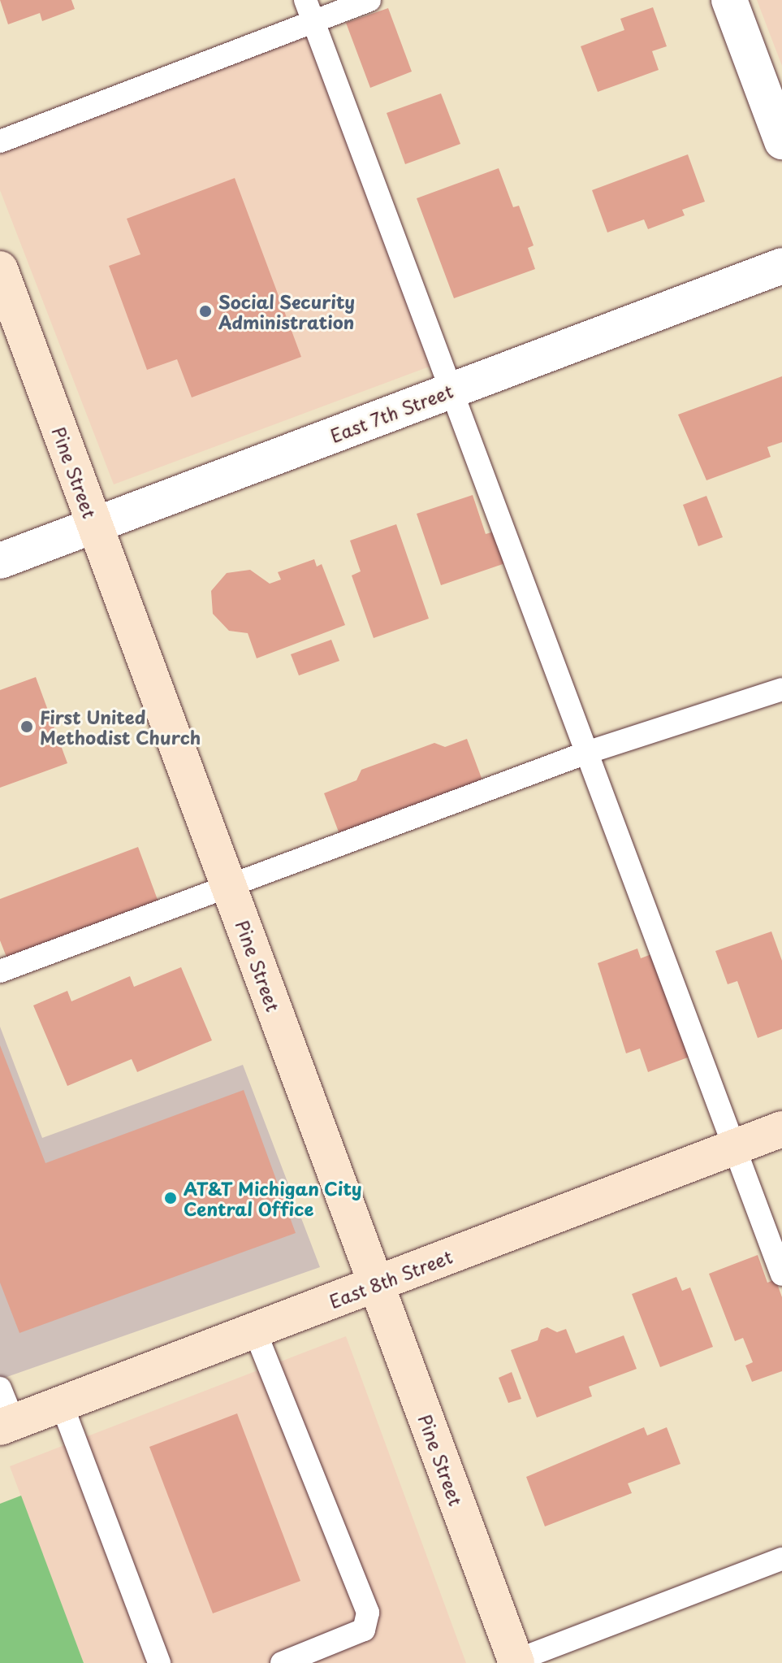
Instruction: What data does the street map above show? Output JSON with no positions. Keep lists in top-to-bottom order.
{
  "streets": {
    "street": ["East 7th Street", "Pine Street", "East 8th Street"]
  },
  "crossings": [
    ["East 7th Street", "Pine Street"],
    ["Pine Street", "East 8th Street"]
  ],
  "places": ["Social Security Administration", "First United Methodist Church", "AT&T Michigan City Central Office"]
}
